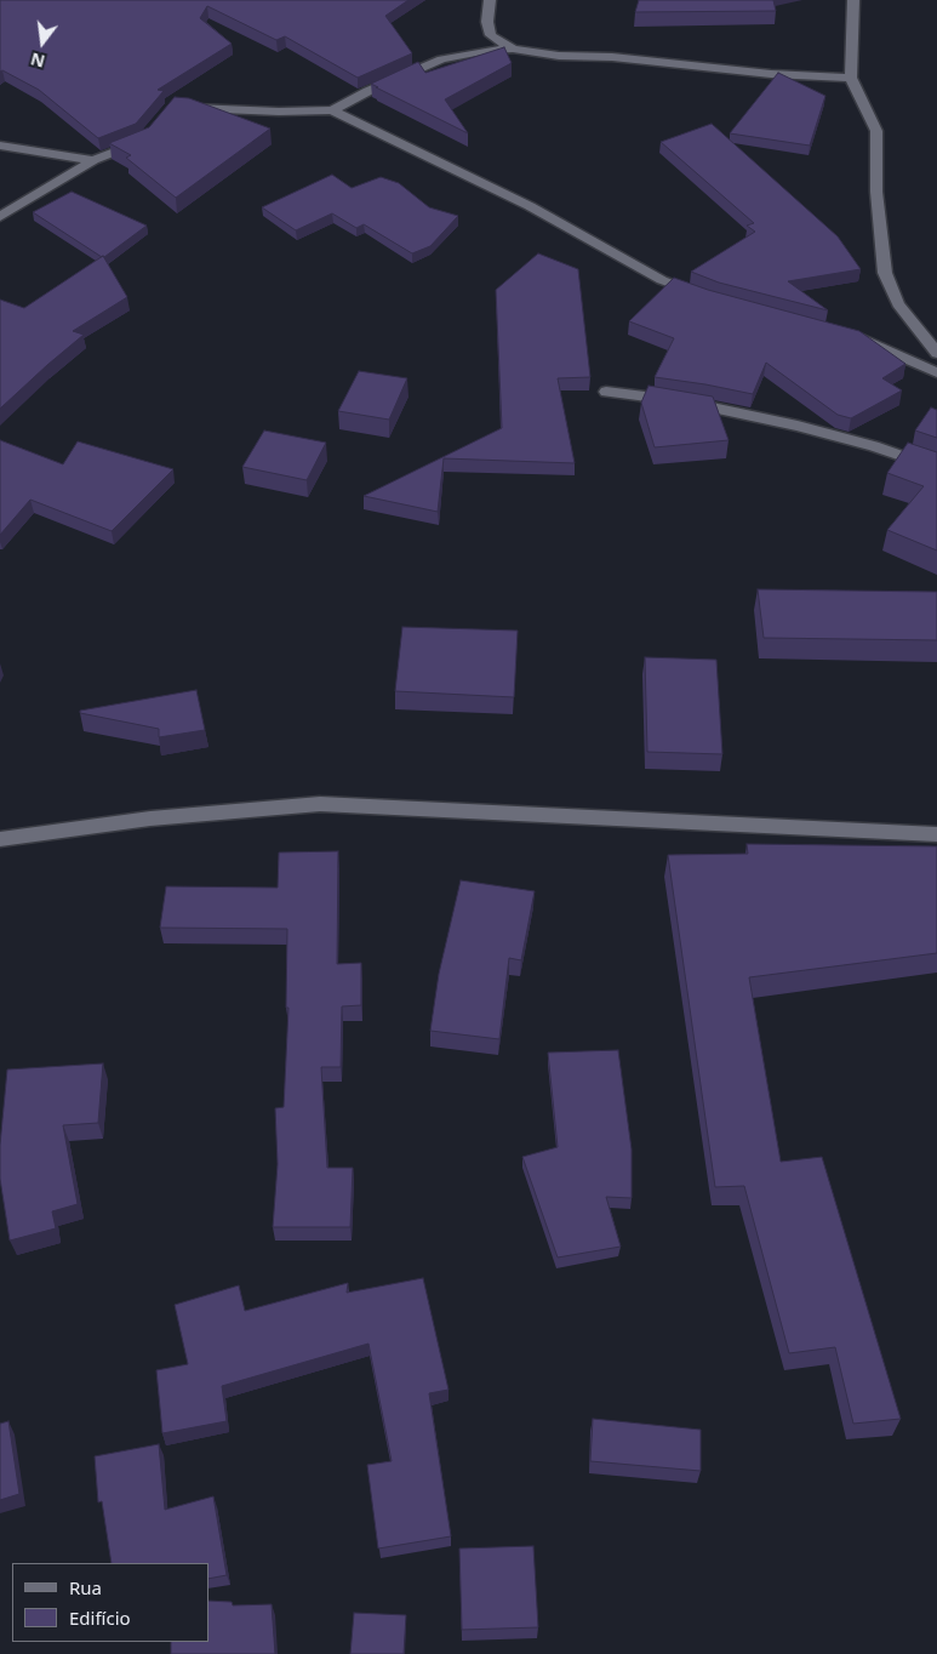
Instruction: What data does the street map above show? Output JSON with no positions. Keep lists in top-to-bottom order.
{
  "legend": ["Rua", "Edifício"],
  "north": "bottom"
}
